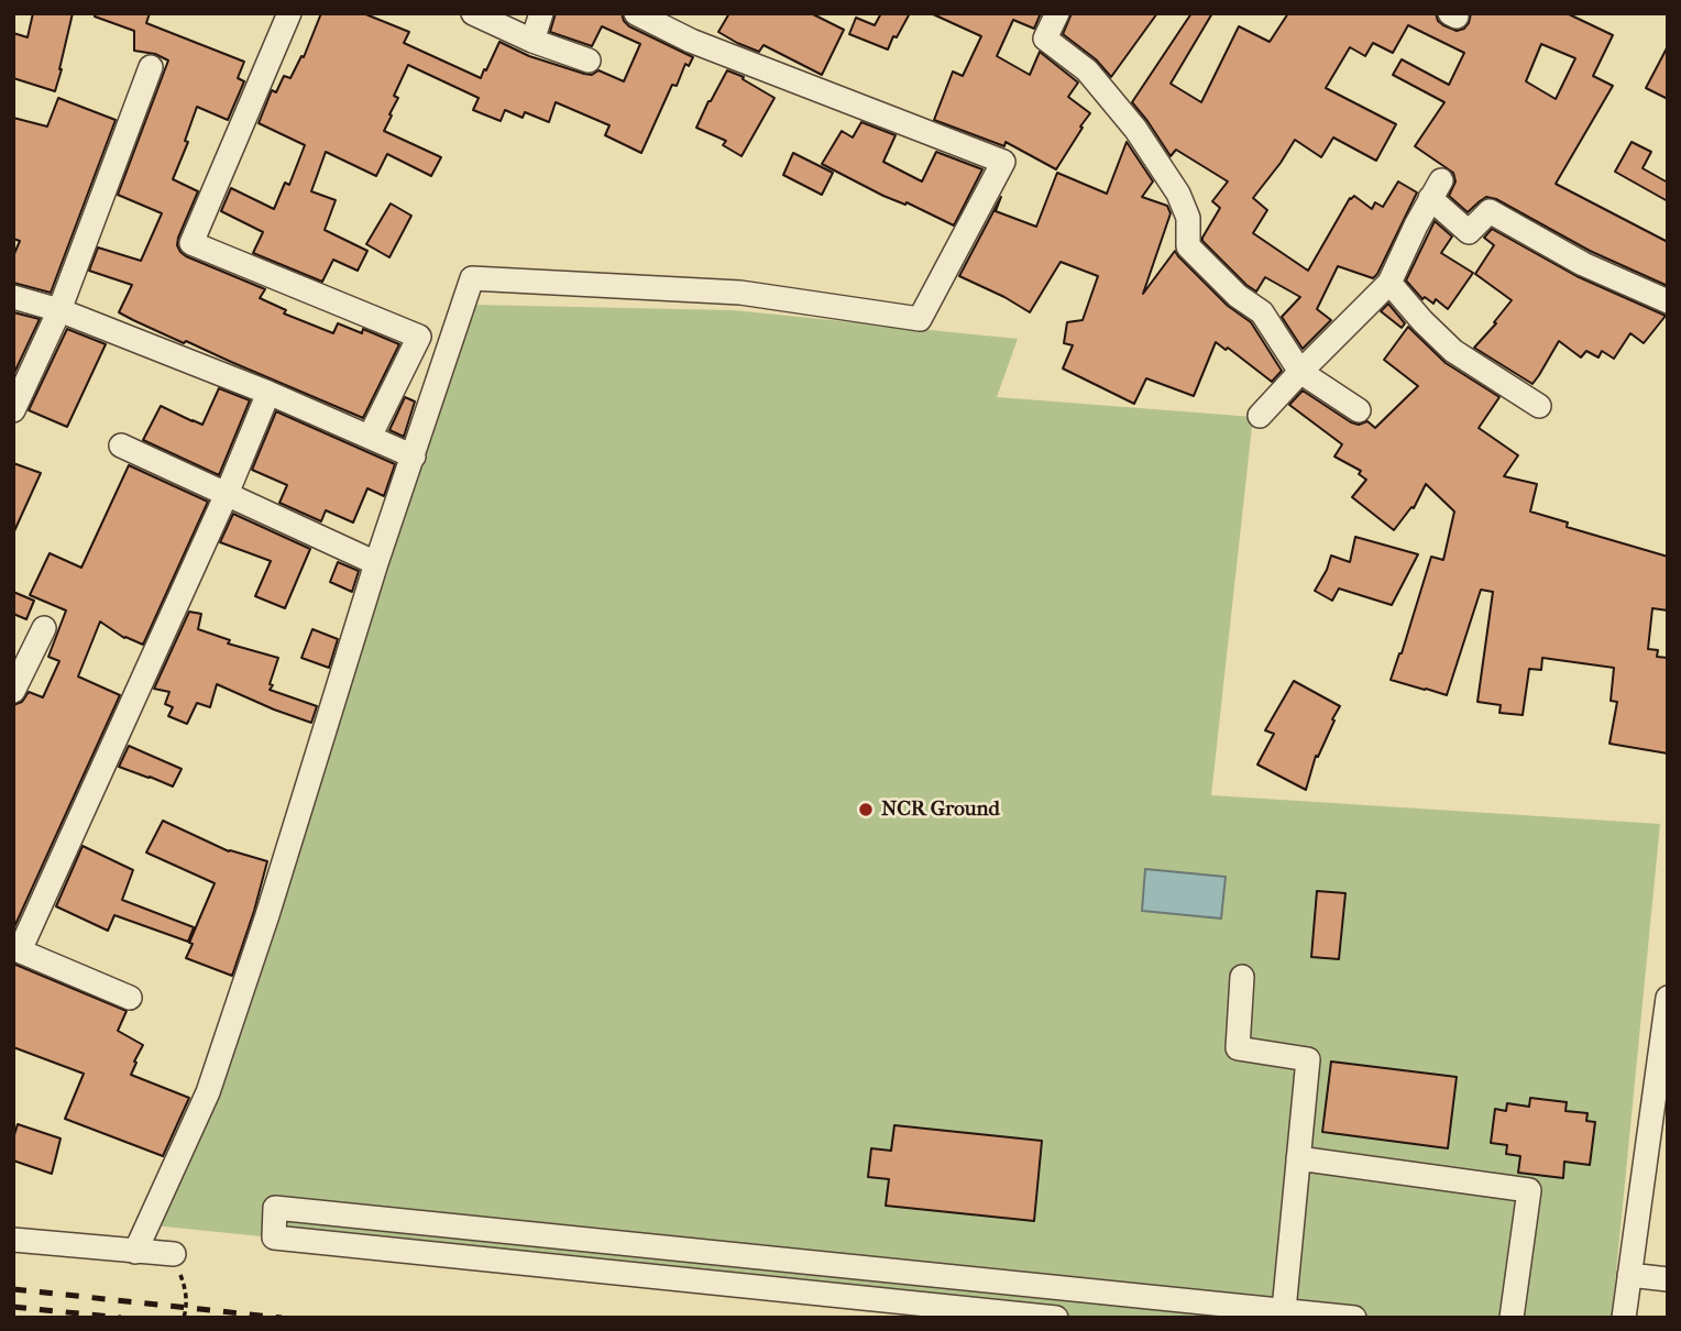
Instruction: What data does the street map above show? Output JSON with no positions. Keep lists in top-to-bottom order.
{
  "places": ["NCR Ground"]
}
